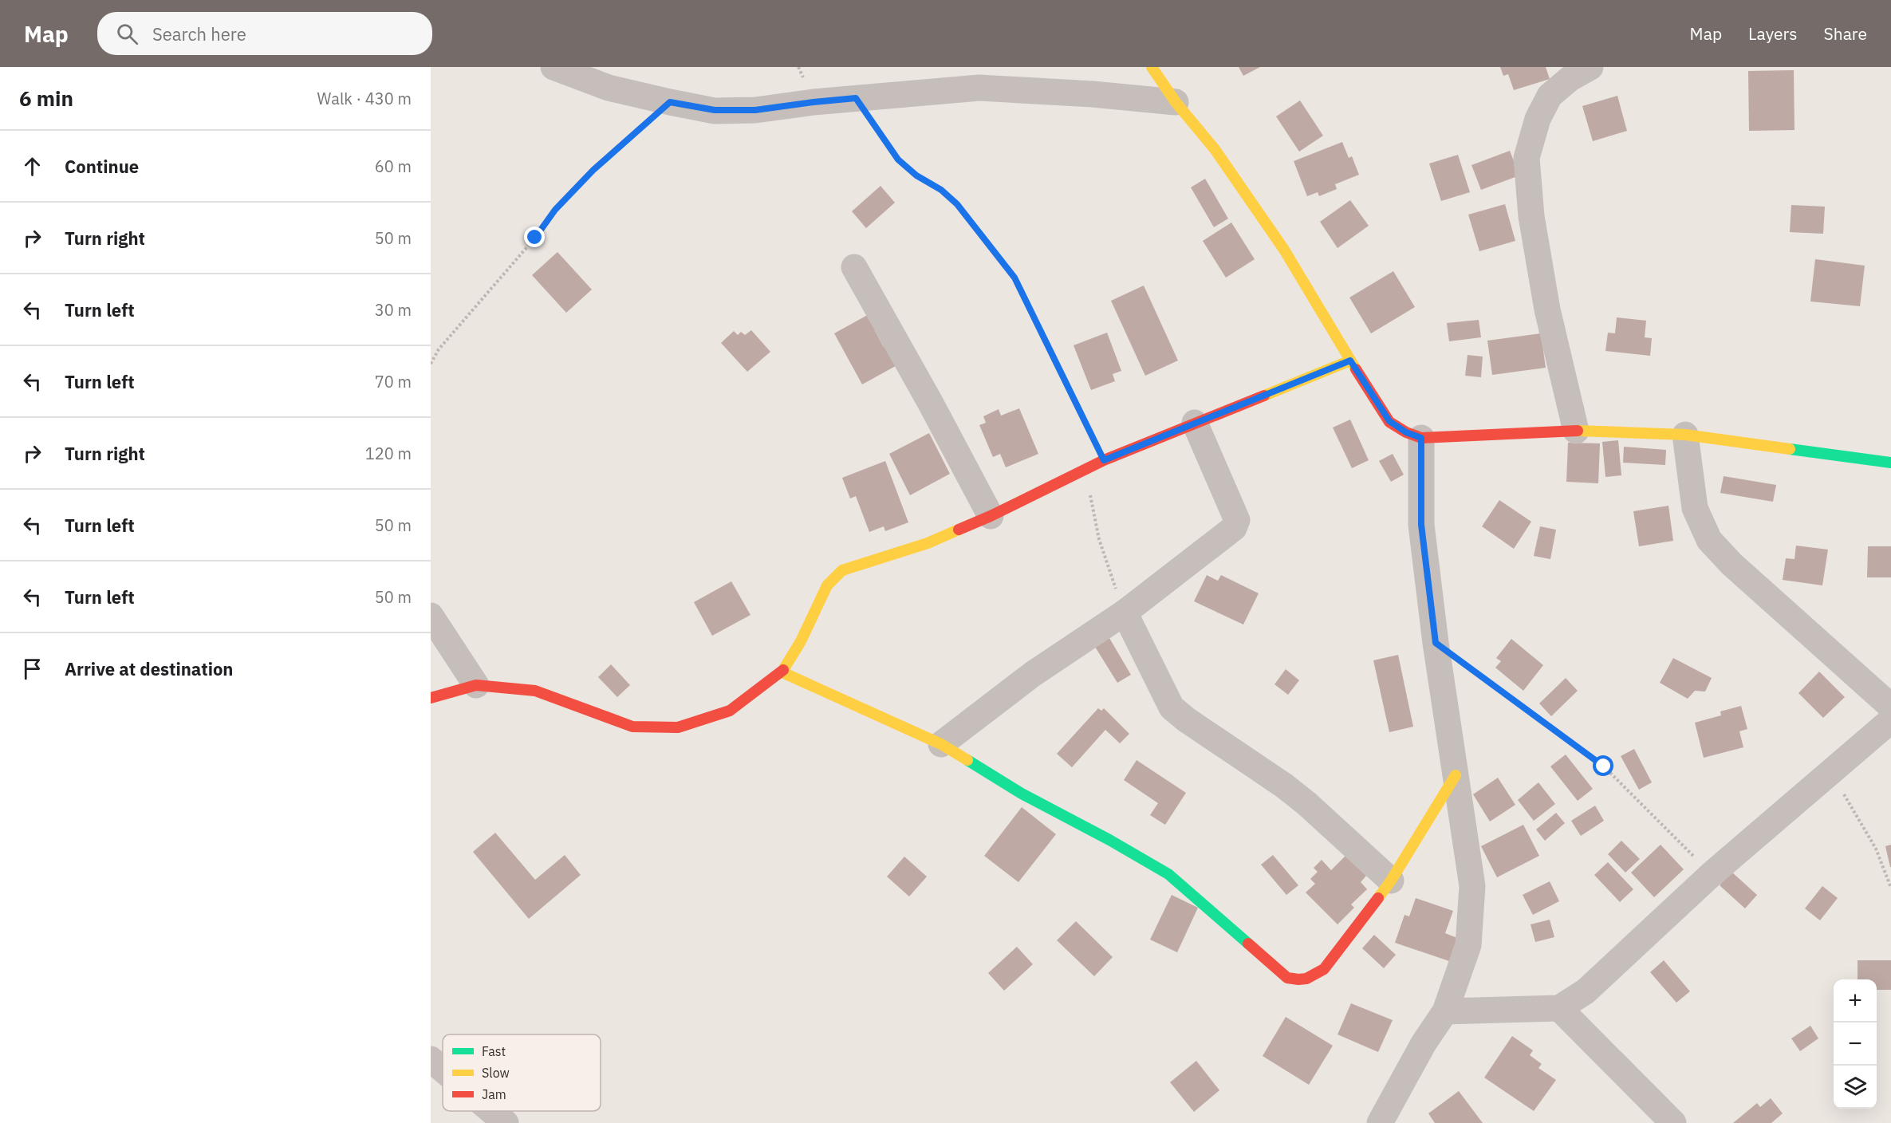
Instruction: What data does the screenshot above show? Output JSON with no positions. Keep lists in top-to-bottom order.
{
  "legend": ["Fast", "Slow", "Jam"],
  "page": {
    "header": "Map",
    "search": "Search here",
    "nav": ["Map", "Layers", "Share"],
    "heading": ["6 min", "Walk · 430 m"],
    "list": [
      ["Continue", "60 m"],
      ["Turn right", "50 m"],
      ["Turn left", "30 m"],
      ["Turn left", "70 m"],
      ["Turn right", "120 m"],
      ["Turn left", "50 m"],
      ["Turn left", "50 m"],
      "Arrive at destination"
    ],
    "map_buttons": ["+", "−"]
  }
}
